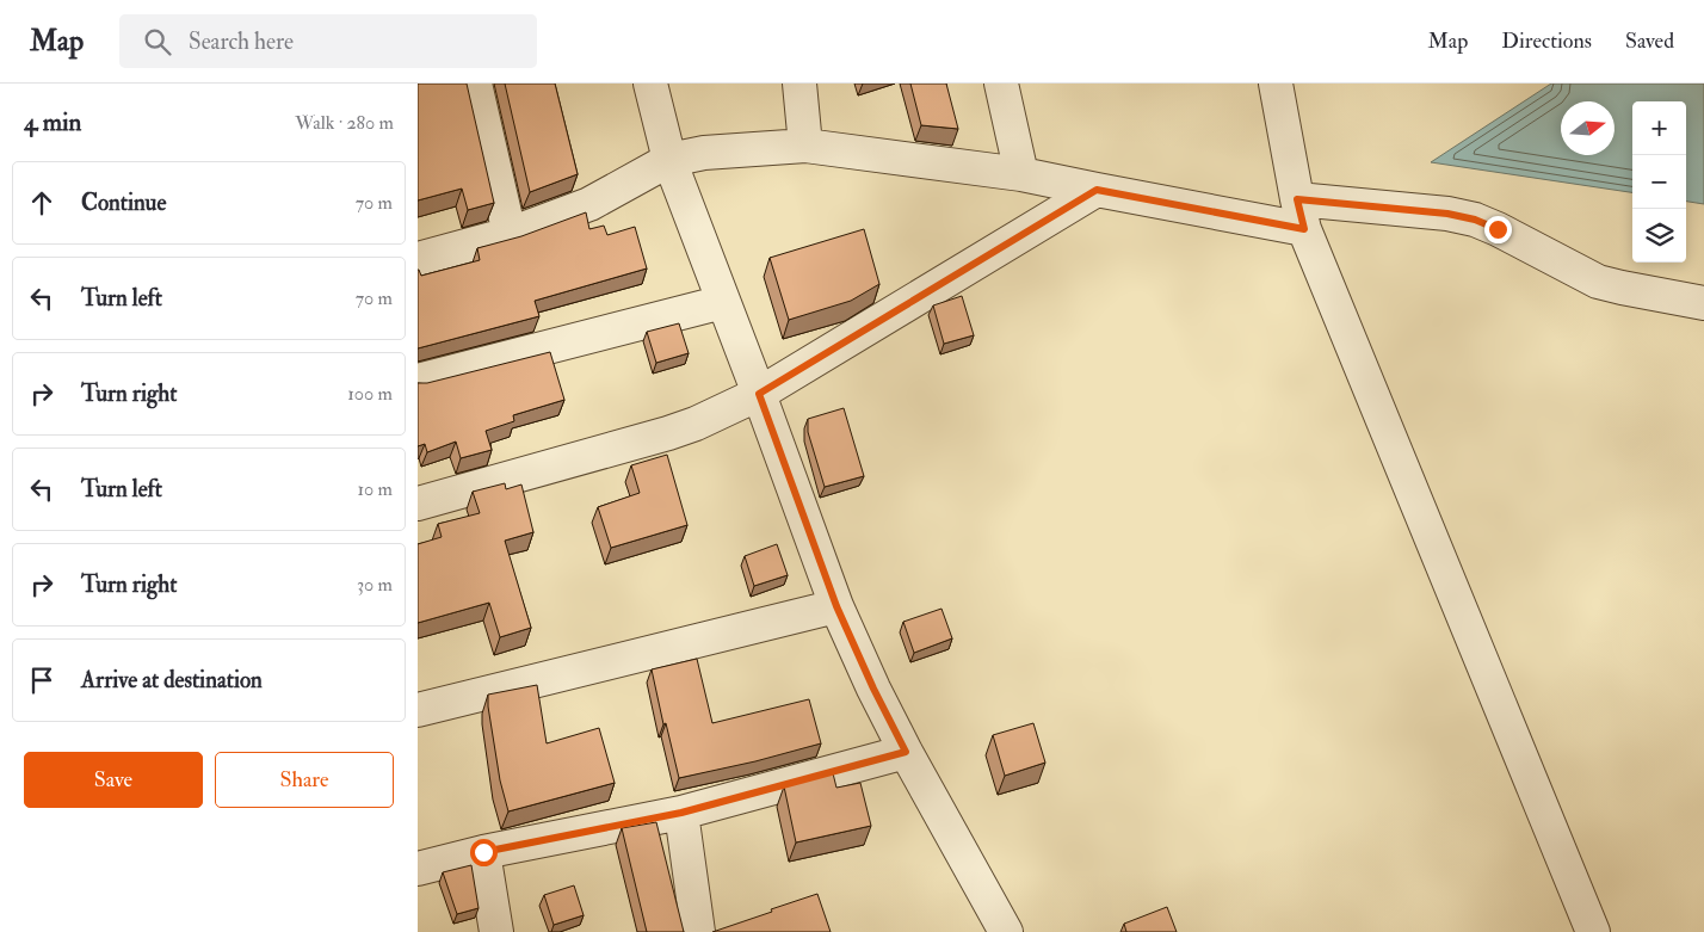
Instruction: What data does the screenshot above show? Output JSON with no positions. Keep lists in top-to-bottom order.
{
  "north": "right",
  "page": {
    "header": "Map",
    "search": "Search here",
    "nav": ["Map", "Directions", "Saved"],
    "heading": ["4 min", "Walk · 280 m"],
    "map_buttons": ["+", "−"],
    "list": [
      ["Continue", "70 m"],
      ["Turn left", "70 m"],
      ["Turn right", "100 m"],
      ["Turn left", "10 m"],
      ["Turn right", "30 m"],
      "Arrive at destination"
    ],
    "buttons": ["Save", "Share"]
  }
}
